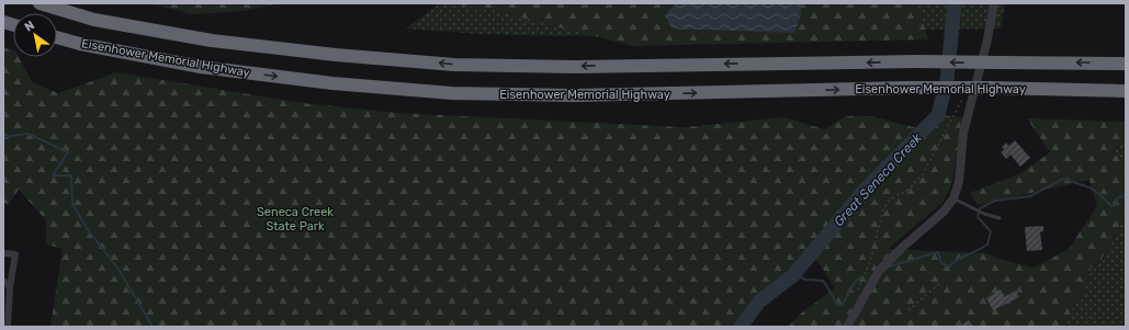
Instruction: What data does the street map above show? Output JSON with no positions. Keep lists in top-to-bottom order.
{
  "streets": {
    "highway": ["Eisenhower Memorial Highway"]
  },
  "water": ["Great Seneca Creek"],
  "parks": ["Seneca Creek State Park"],
  "north": "top left"
}
